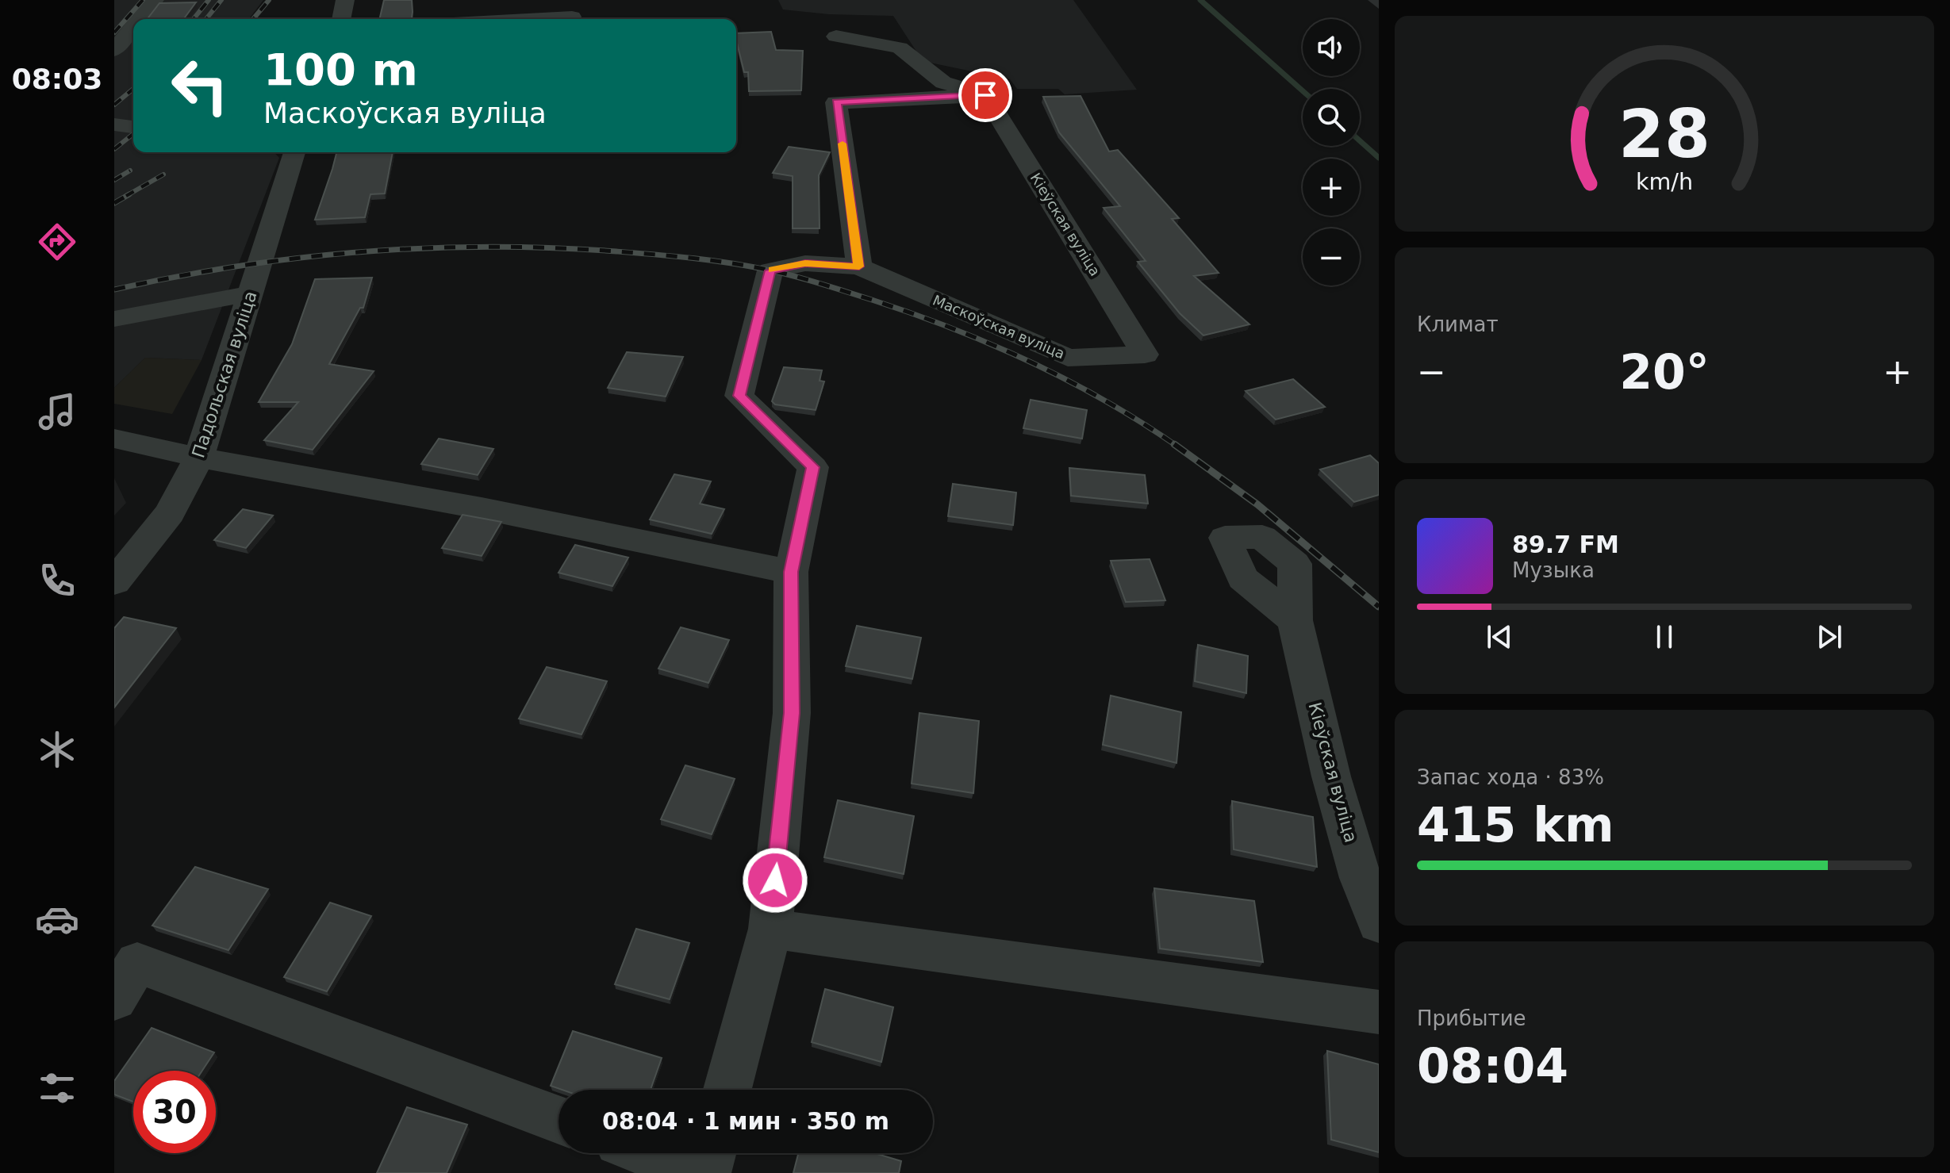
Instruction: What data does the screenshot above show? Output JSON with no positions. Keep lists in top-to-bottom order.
{
  "streets": {
    "street": ["Кіеўская вуліца", "Маскоўская вуліца", "Падольская вуліца"]
  },
  "crossings": [
    ["Кіеўская вуліца", "Маскоўская вуліца"]
  ],
  "page": {
    "tabs": "08:03",
    "map_buttons": ["+", "−"],
    "turn": ["100 m", "Маскоўская вуліца"],
    "tile": [
      "Климат",
      ["Запас хода · 83%", "415 km"],
      ["Прибытие", "08:04"]
    ],
    "heat": ["−", "20°", "+"],
    "song": ["89.7 FM", "Музыка"],
    "limit": "30",
    "trip": "08:04 · 1 мин · 350 m",
    "gauge": ["28", "km/h"]
  }
}
